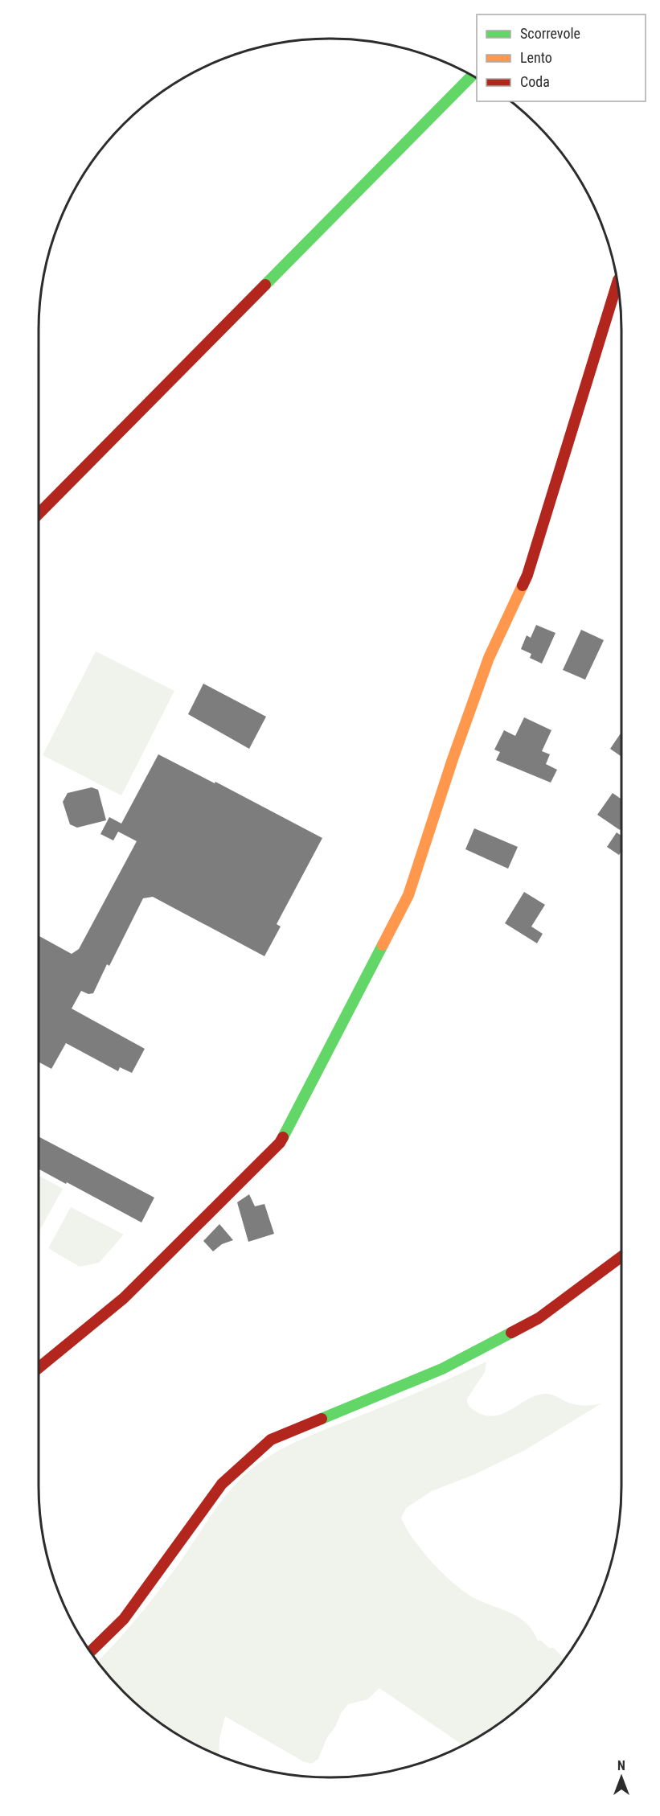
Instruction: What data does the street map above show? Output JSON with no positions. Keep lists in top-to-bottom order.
{
  "legend": ["Scorrevole", "Lento", "Coda"],
  "north": "top"
}
